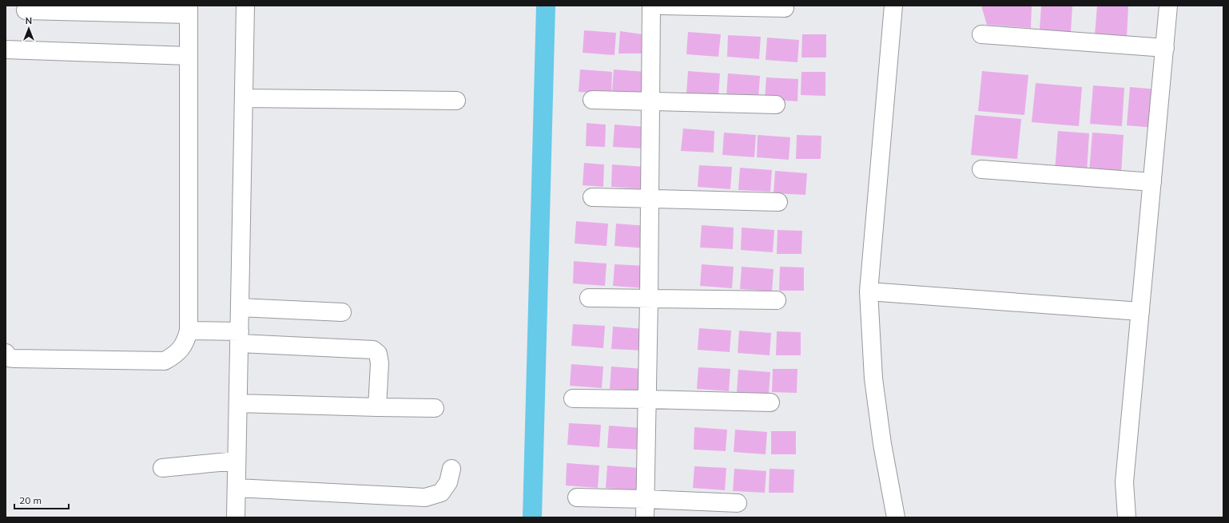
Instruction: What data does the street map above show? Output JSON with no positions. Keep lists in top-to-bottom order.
{
  "scale_bar": "20 m",
  "north": "top"
}
